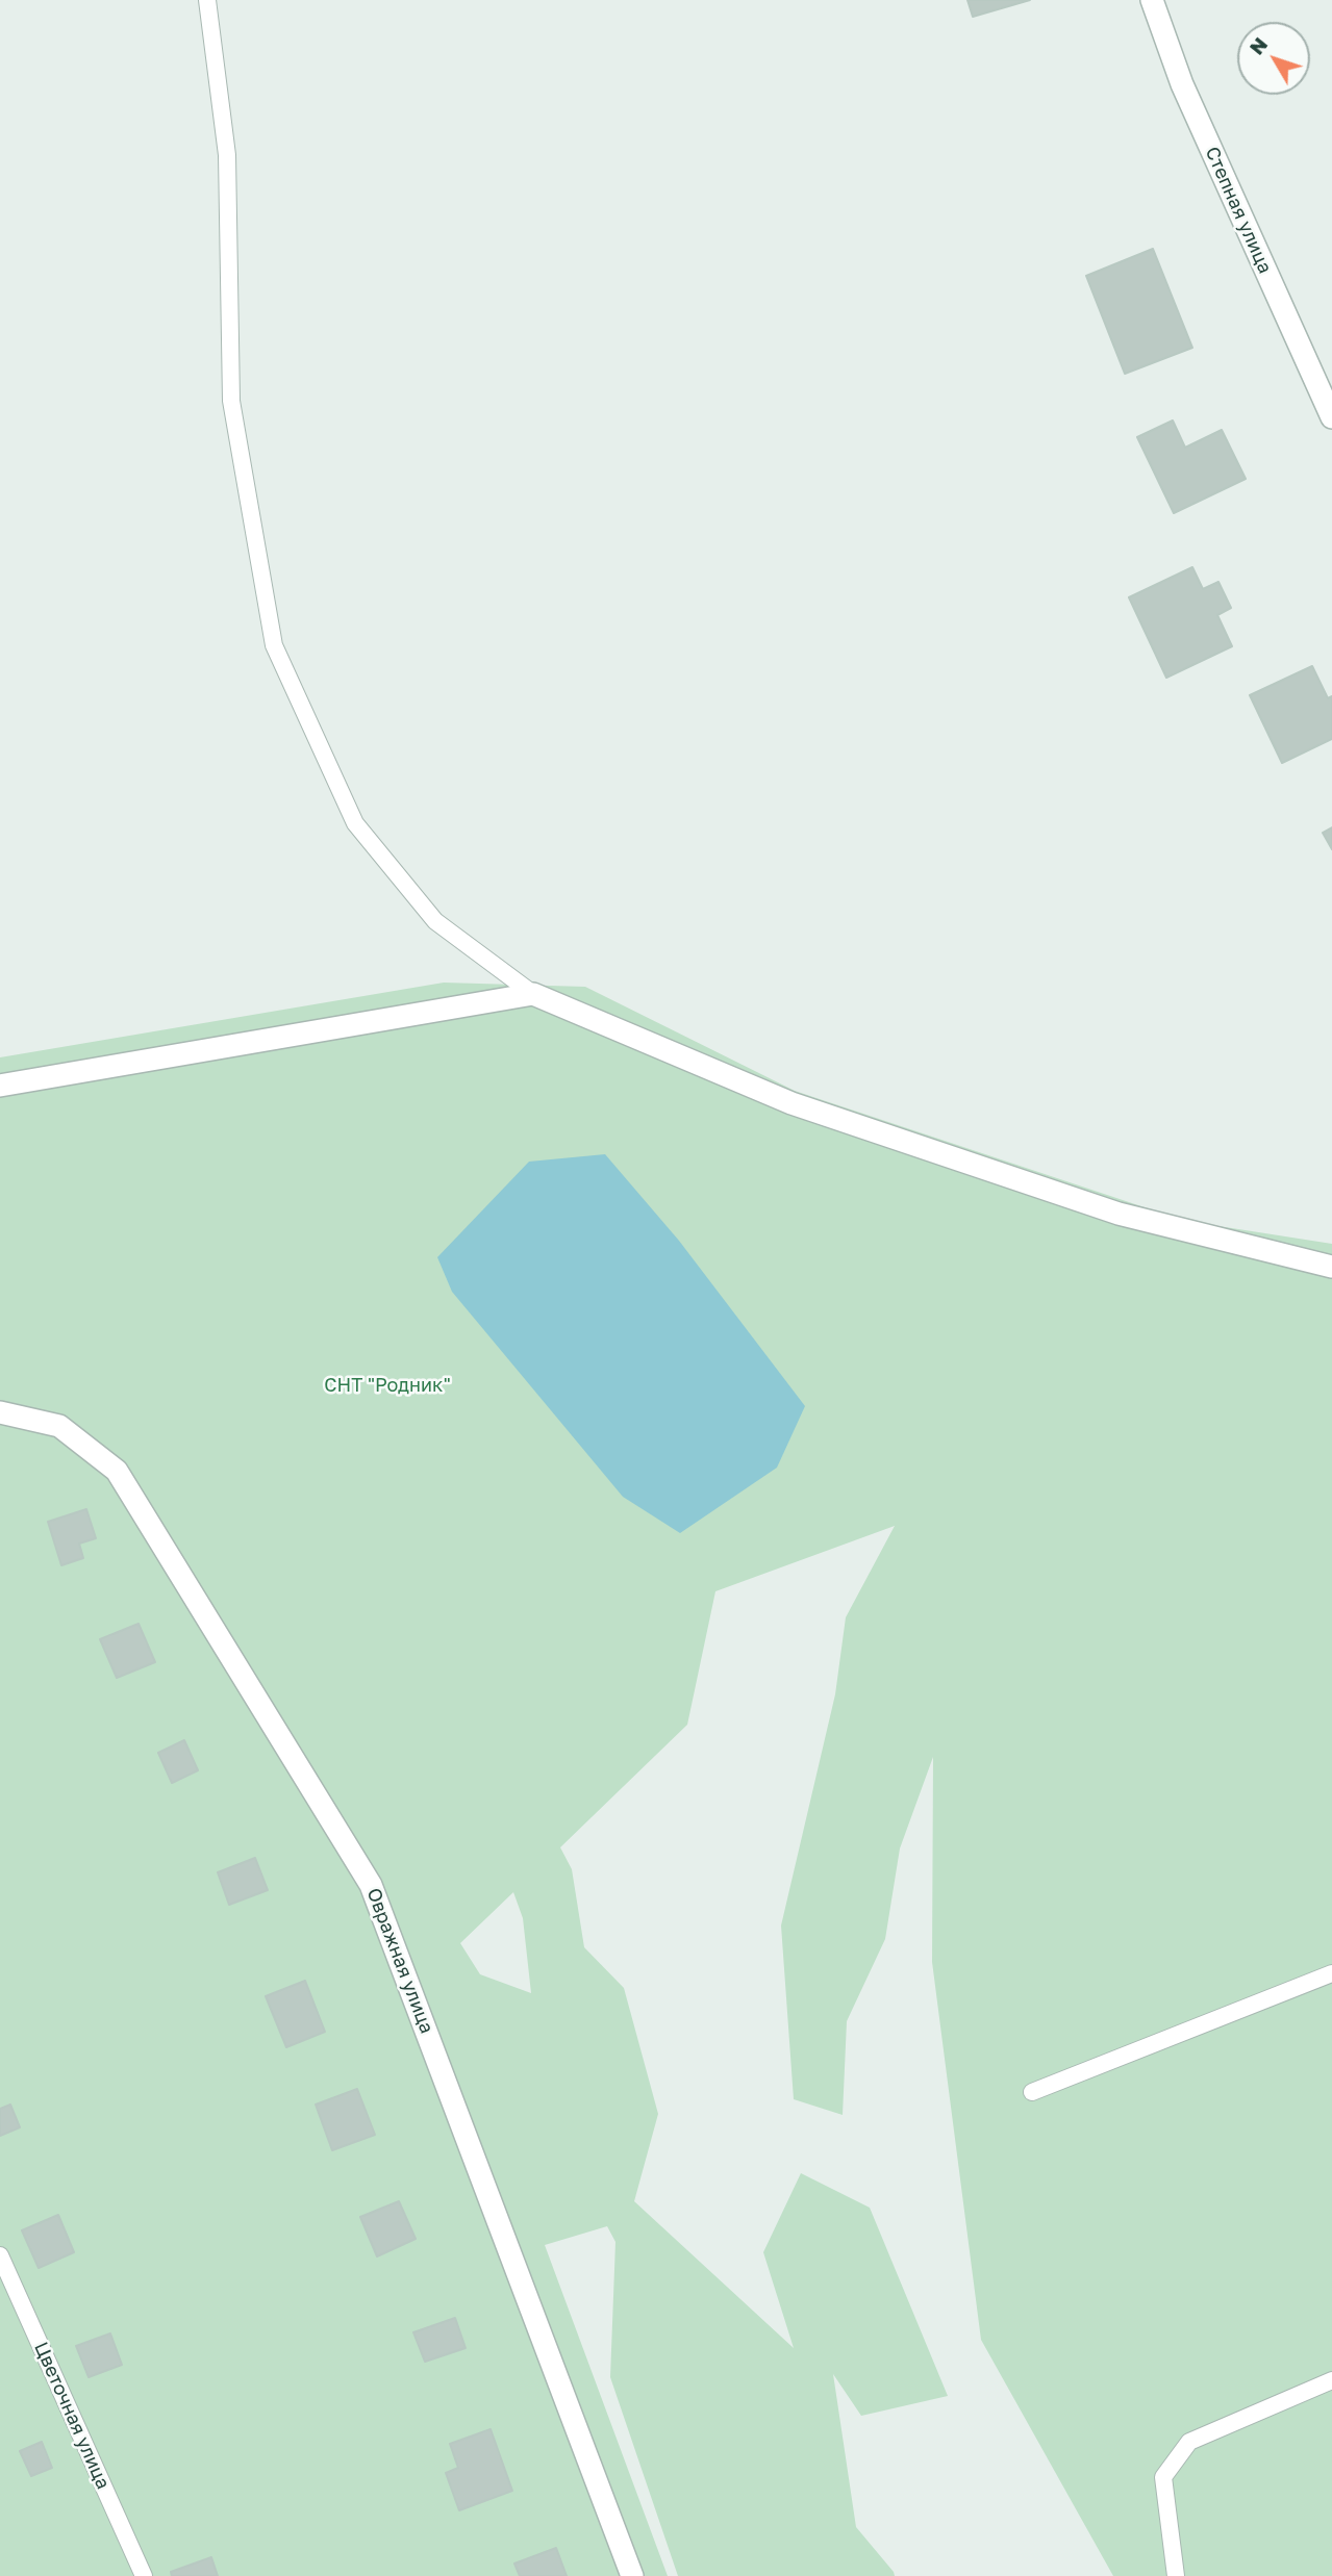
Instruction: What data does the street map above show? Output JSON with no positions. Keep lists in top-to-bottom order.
{
  "streets": {
    "street": ["Степная улица", "Овражная улица"],
    "lane": ["Цветочная улица"]
  },
  "parks": ["СНТ \"Родник\""],
  "north": "top left"
}
